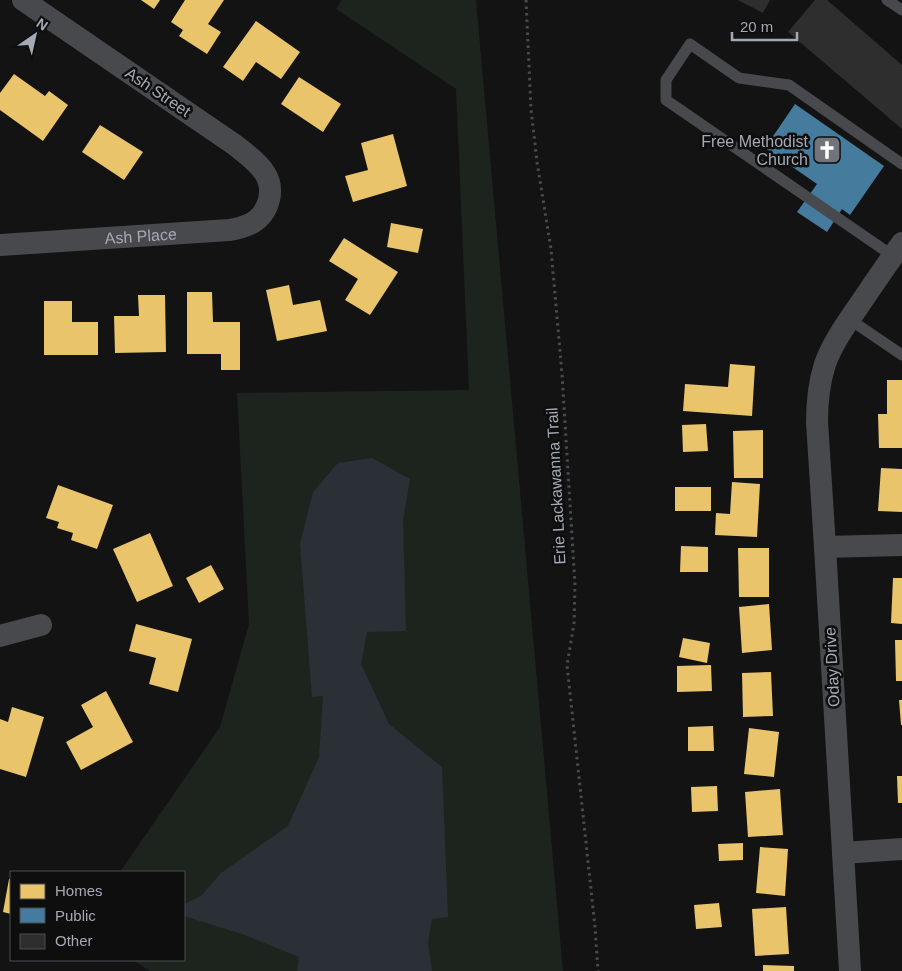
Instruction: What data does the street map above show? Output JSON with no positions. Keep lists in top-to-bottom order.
{
  "streets": {
    "street": ["Ash Street", "Ash Place", "Oday Drive"],
    "path": ["Erie Lackawanna Trail"]
  },
  "crossings": [
    ["Ash Street", "Ash Place"]
  ],
  "places": {
    "church": ["Free Methodist Church"]
  },
  "legend": ["Homes", "Public", "Other"],
  "scale_bar": "20 m",
  "north": "top right"
}
